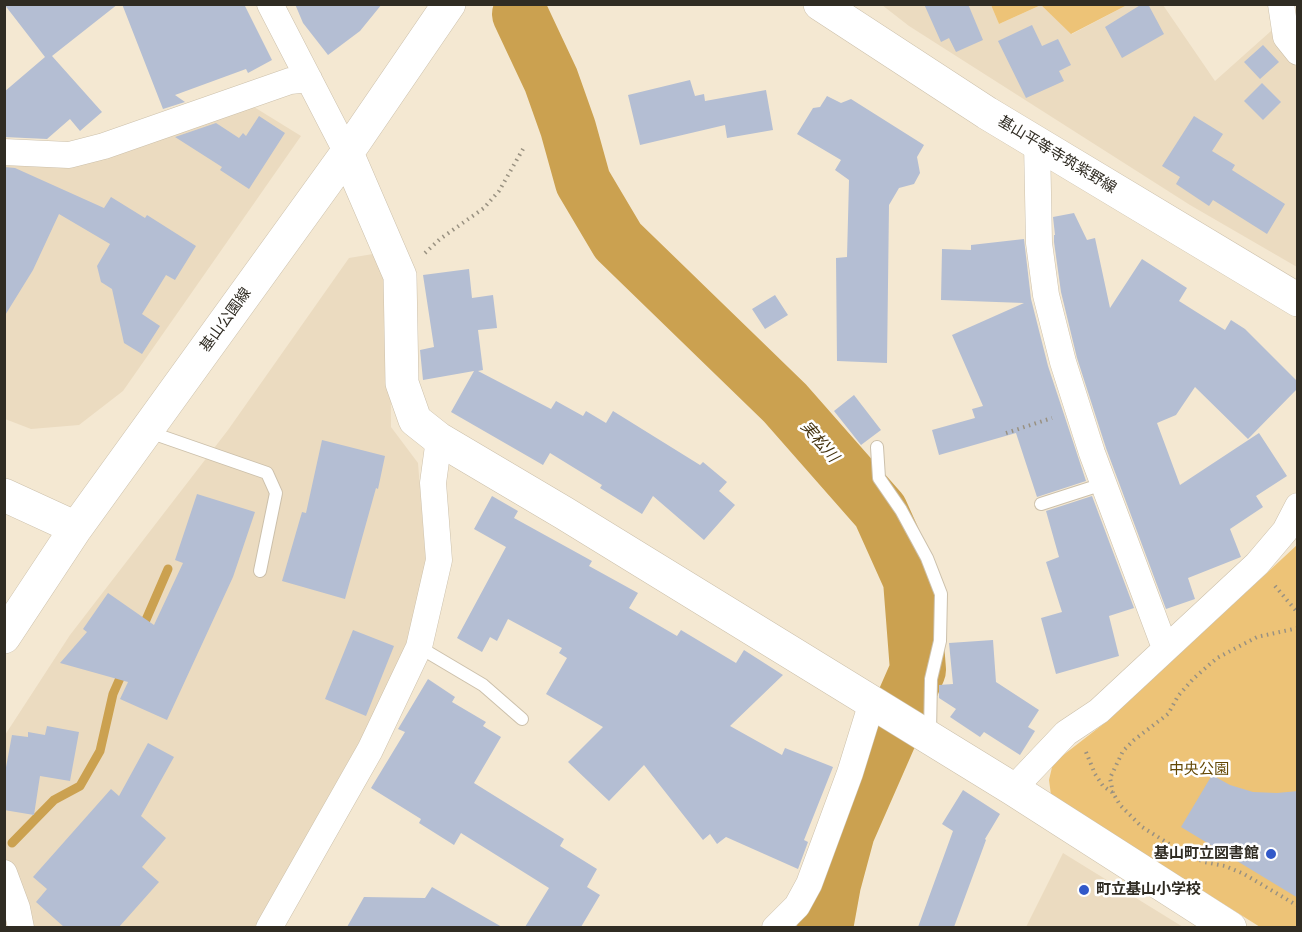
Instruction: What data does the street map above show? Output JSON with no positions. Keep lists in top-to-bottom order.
{
  "streets": {
    "main road": ["基山平等寺筑紫野線", "基山公園線"]
  },
  "water": ["実松川"],
  "parks": ["中央公園"],
  "places": ["基山町立図書館", "町立基山小学校"]
}
